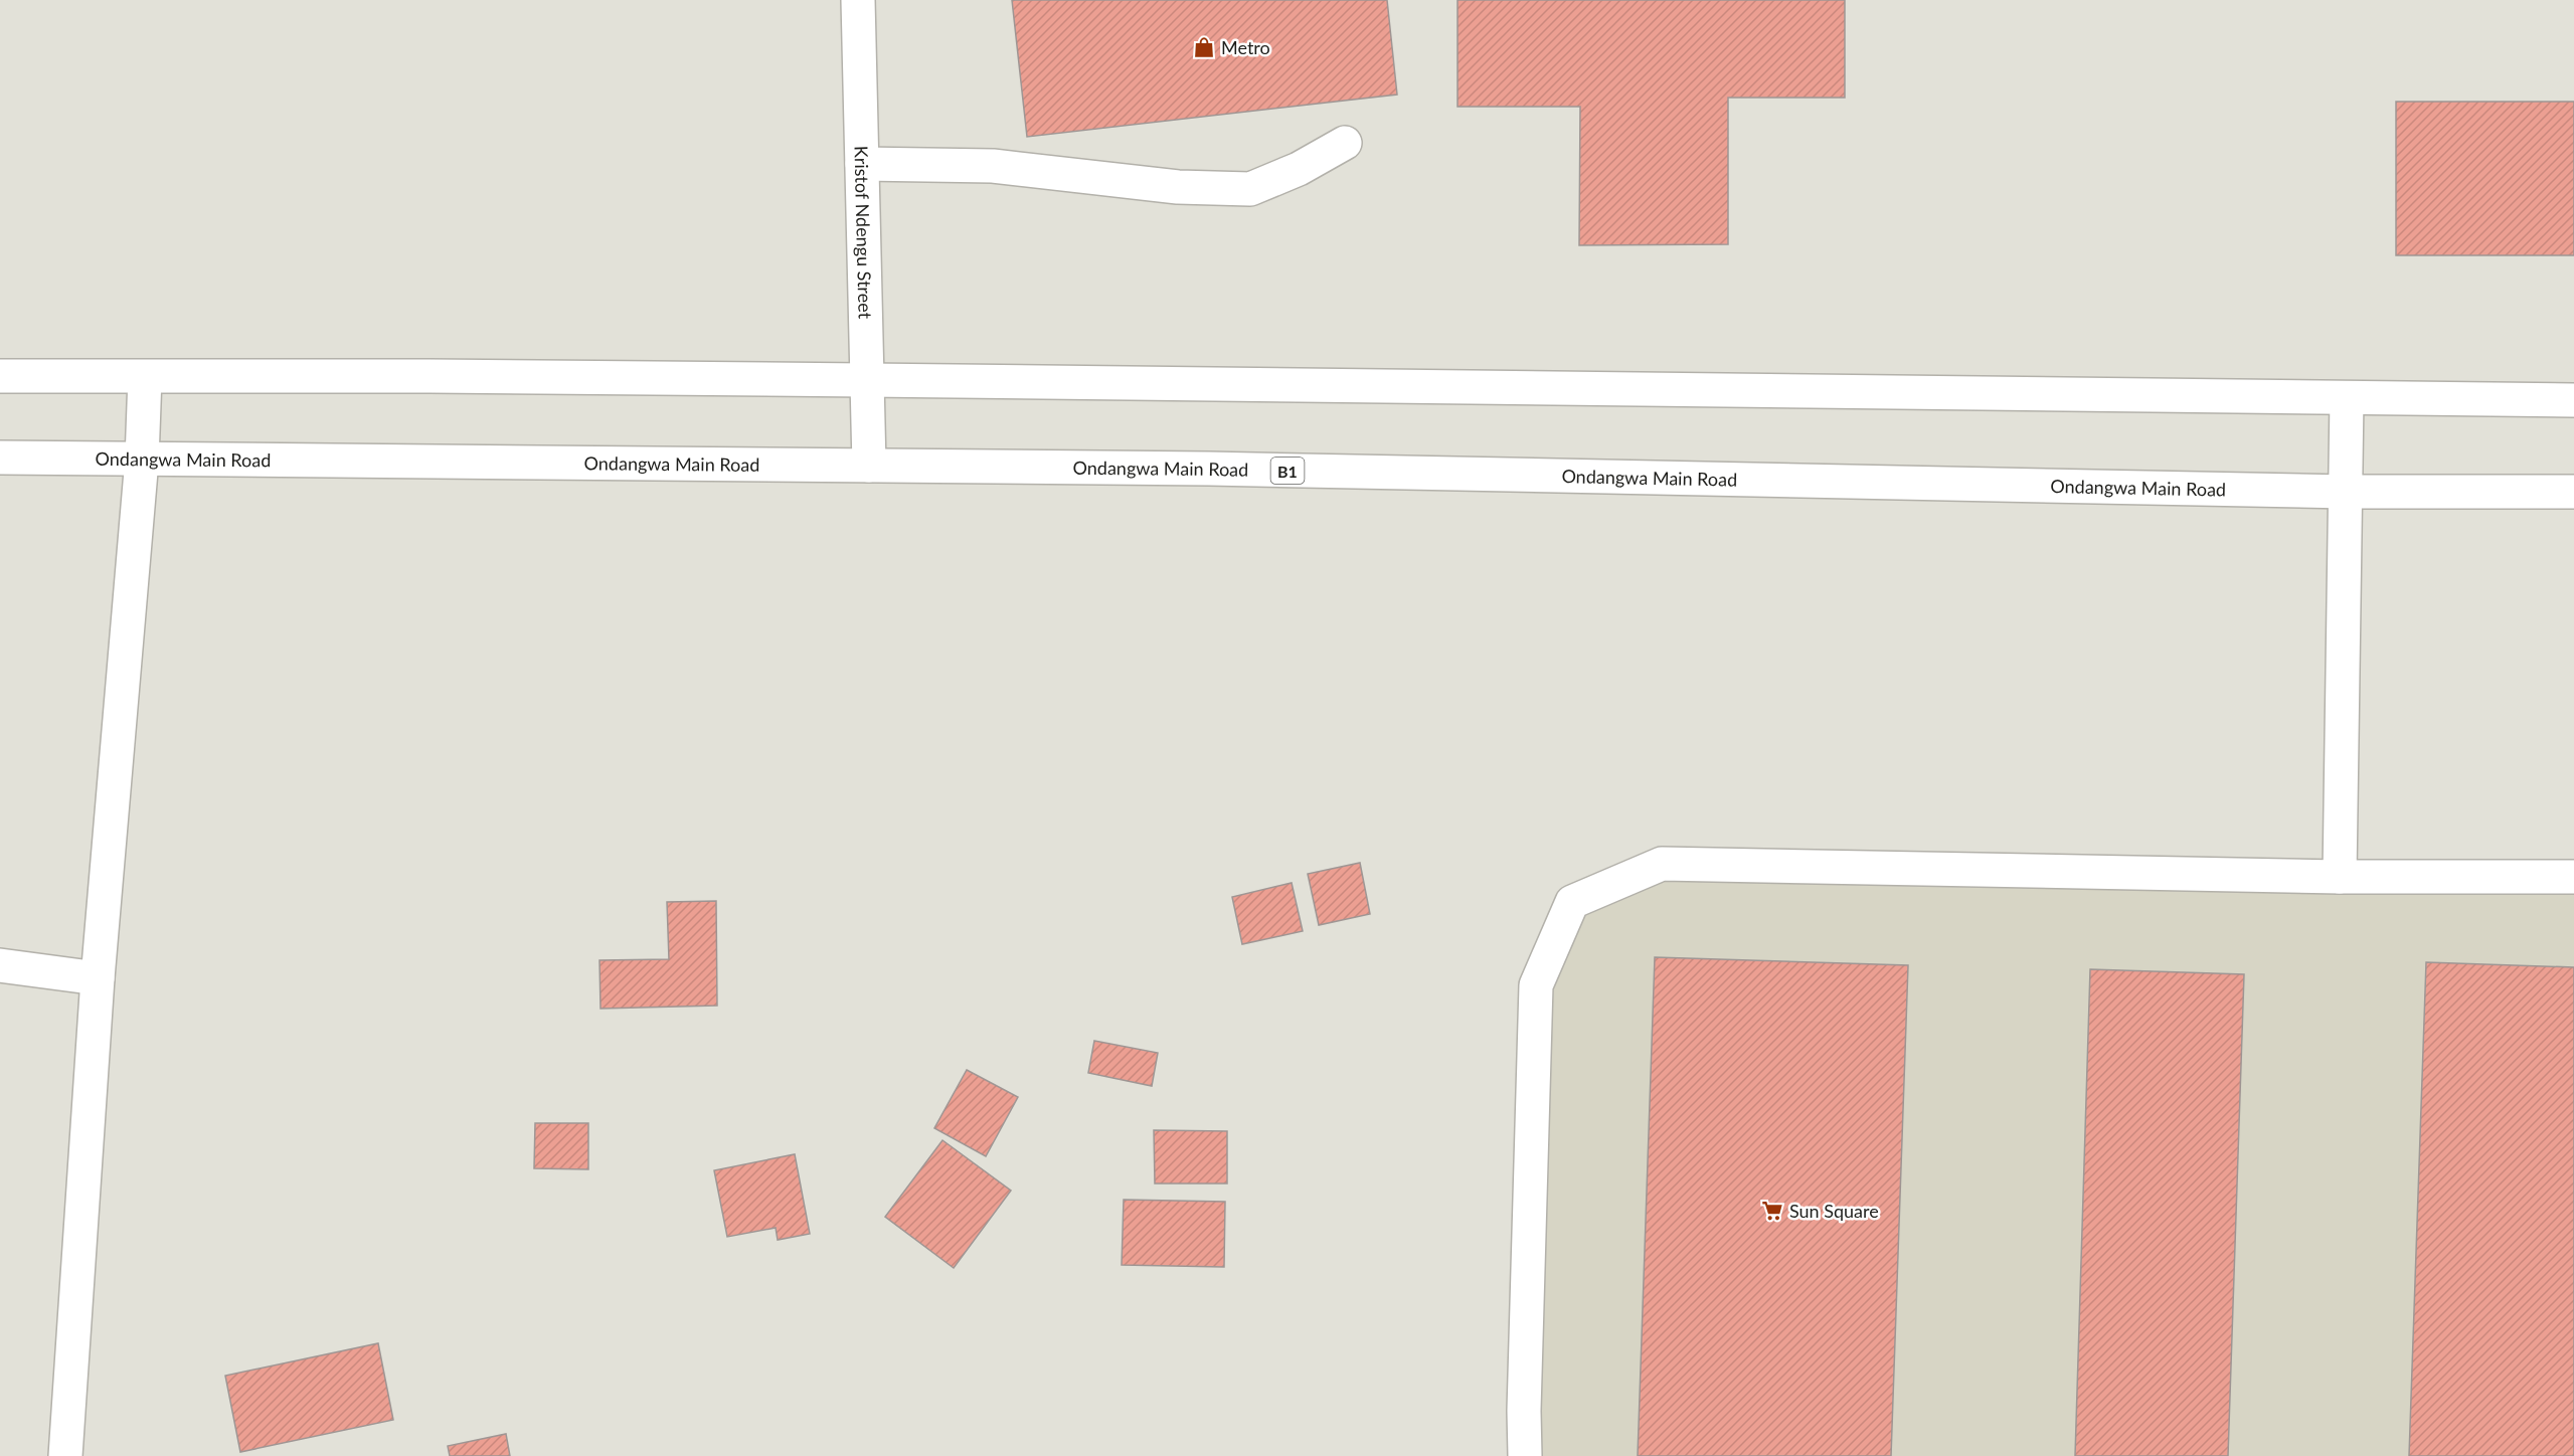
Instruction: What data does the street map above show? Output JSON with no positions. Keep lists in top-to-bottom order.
{
  "streets": {
    "main road": ["Kristof Ndengu Street", "Ondangwa Main Road", "B1"]
  },
  "crossings": [
    ["Kristof Ndengu Street", "Ondangwa Main Road"]
  ],
  "places": {
    "shop": ["Metro"],
    "supermarket": ["Sun Square"]
  }
}
